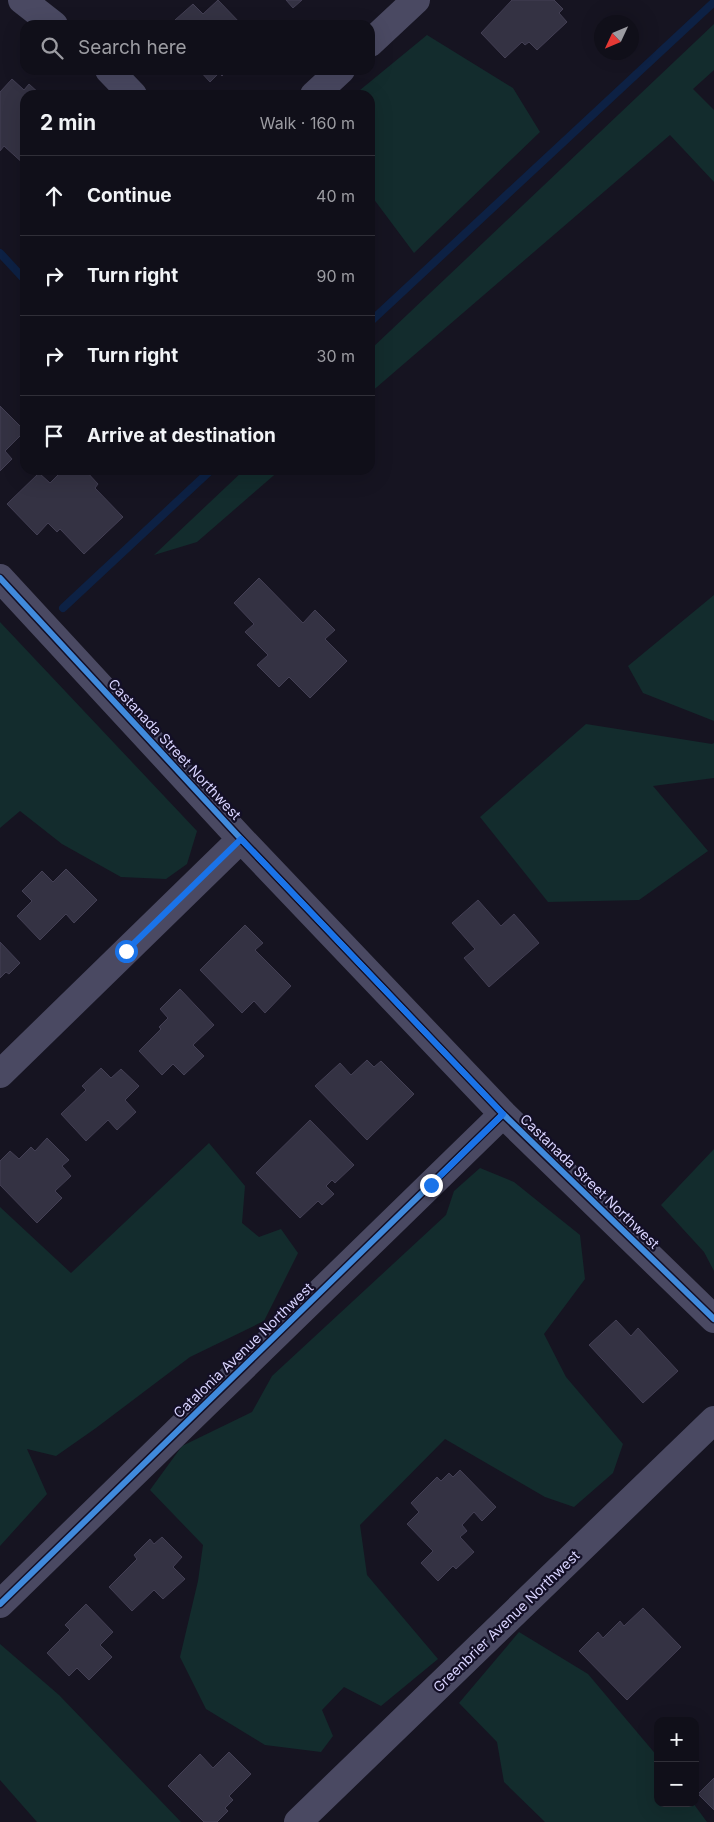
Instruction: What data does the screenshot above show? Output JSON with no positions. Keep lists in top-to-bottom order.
{
  "streets": {
    "street": ["Castanada Street Northwest", "Catalonia Avenue Northwest", "Greenbrier Avenue Northwest"]
  },
  "crossings": [
    ["Castanada Street Northwest", "Catalonia Avenue Northwest"]
  ],
  "north": "bottom left",
  "page": {
    "search": "Search here",
    "heading": ["2 min", "Walk · 160 m"],
    "list": [
      ["Continue", "40 m"],
      ["Turn right", "90 m"],
      ["Turn right", "30 m"],
      "Arrive at destination"
    ],
    "map_buttons": ["+", "−"]
  }
}
